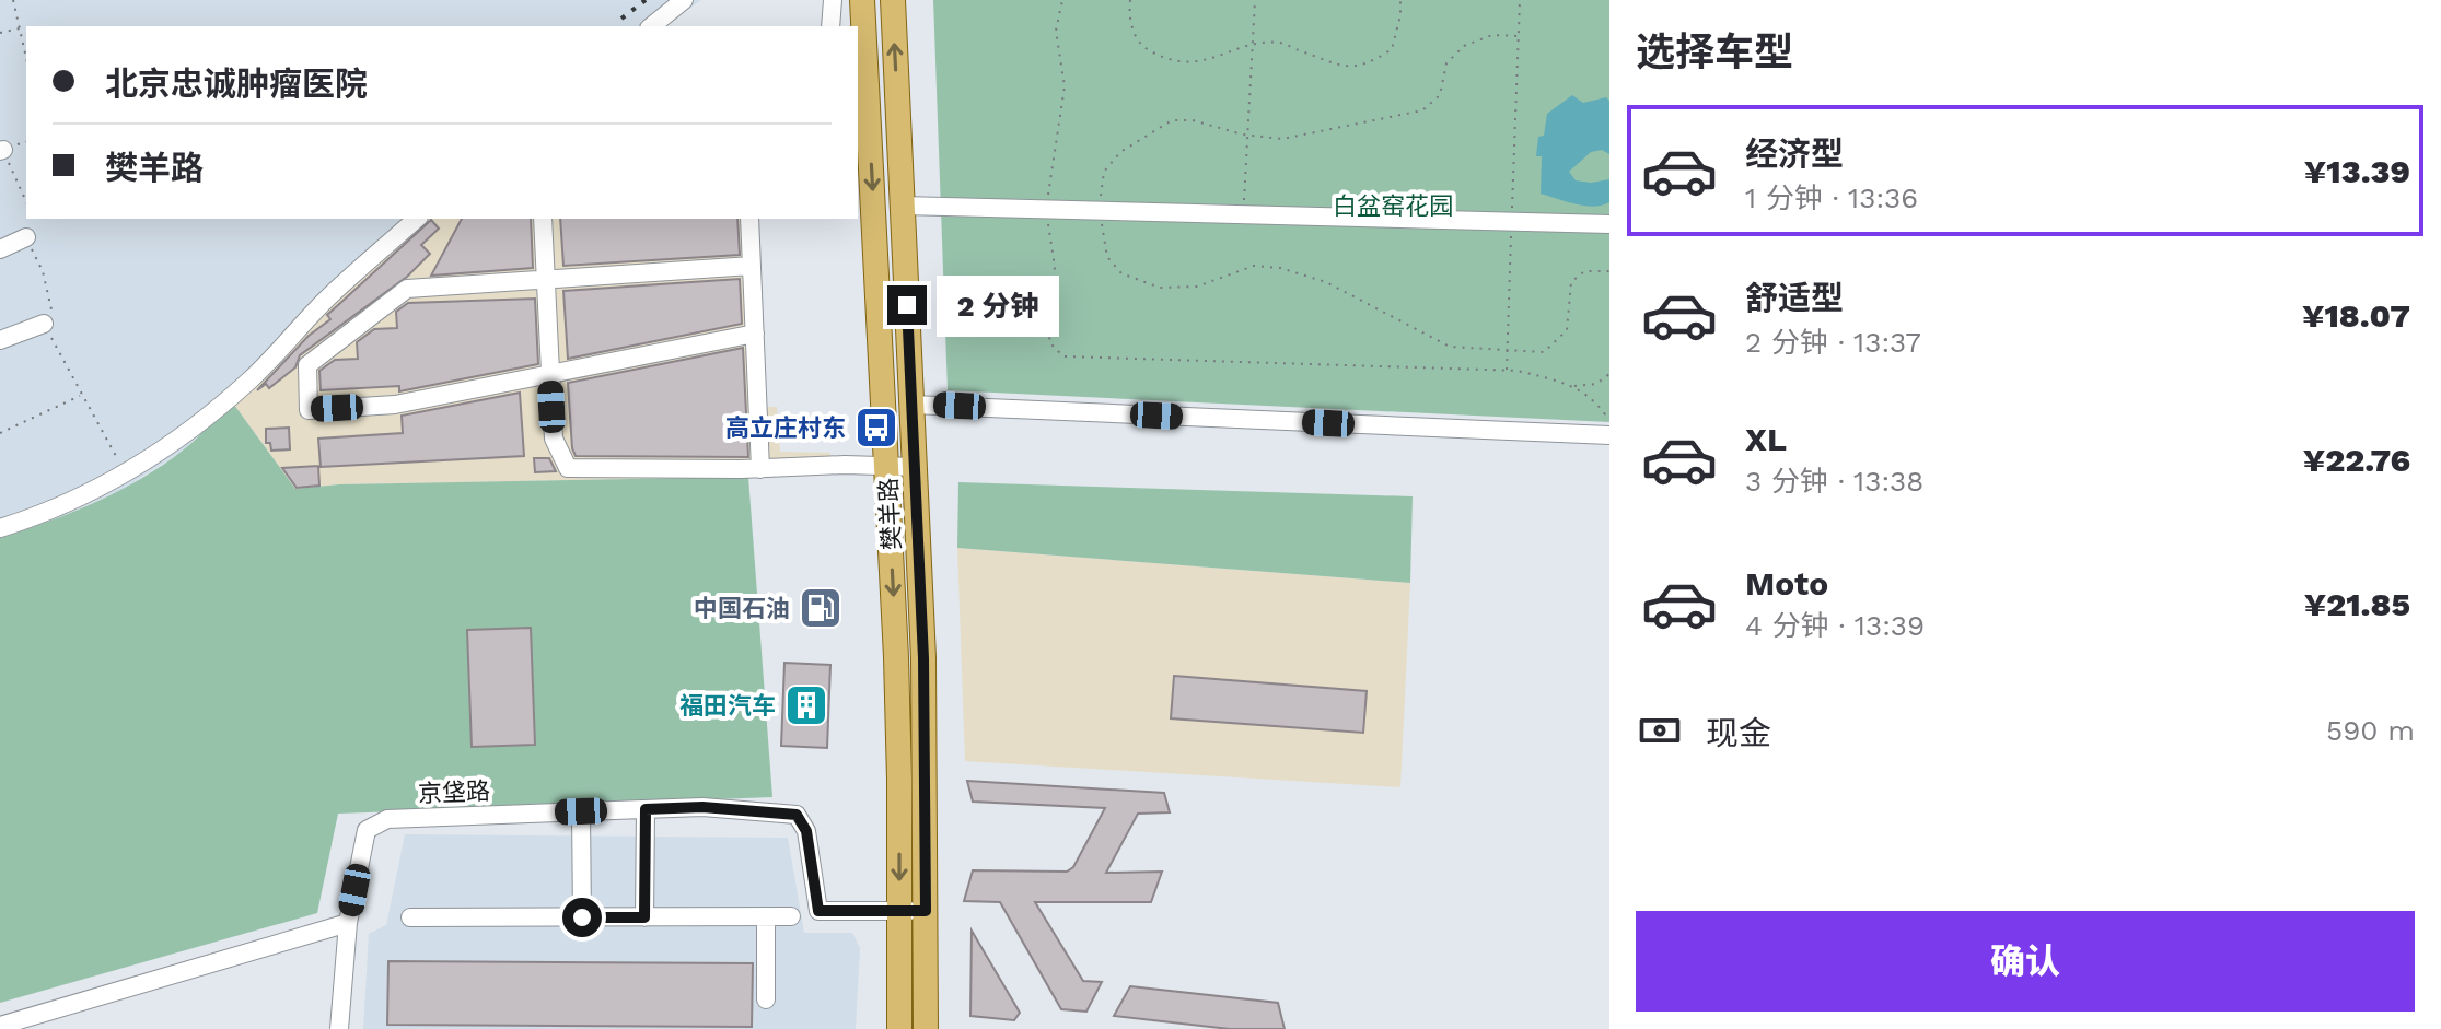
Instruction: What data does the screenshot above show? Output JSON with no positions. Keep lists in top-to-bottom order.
{
  "streets": {
    "main road": ["樊羊路"],
    "street": ["京垡路"]
  },
  "crossings": [
    ["樊羊路", "京垡路"]
  ],
  "parks": ["白盆窑花园"],
  "places": {
    "bus stop": ["高立庄村东"],
    "fuel station": ["中国石油"],
    "building": ["福田汽车"]
  },
  "page": {
    "heading": "选择车型",
    "banner": ["北京忠诚肿瘤医院", "樊羊路"],
    "list": [
      {
        "name": "经济型",
        "note": "1 分钟 · 13:36",
        "value": "¥13.39"
      },
      {
        "name": "舒适型",
        "note": "2 分钟 · 13:37",
        "value": "¥18.07"
      },
      {
        "name": "XL",
        "note": "3 分钟 · 13:38",
        "value": "¥22.76"
      },
      {
        "name": "Moto",
        "note": "4 分钟 · 13:39",
        "value": "¥21.85"
      }
    ],
    "bubble": "2 分钟",
    "pay": ["现金", "590 m"],
    "buttons": "确认"
  }
}
